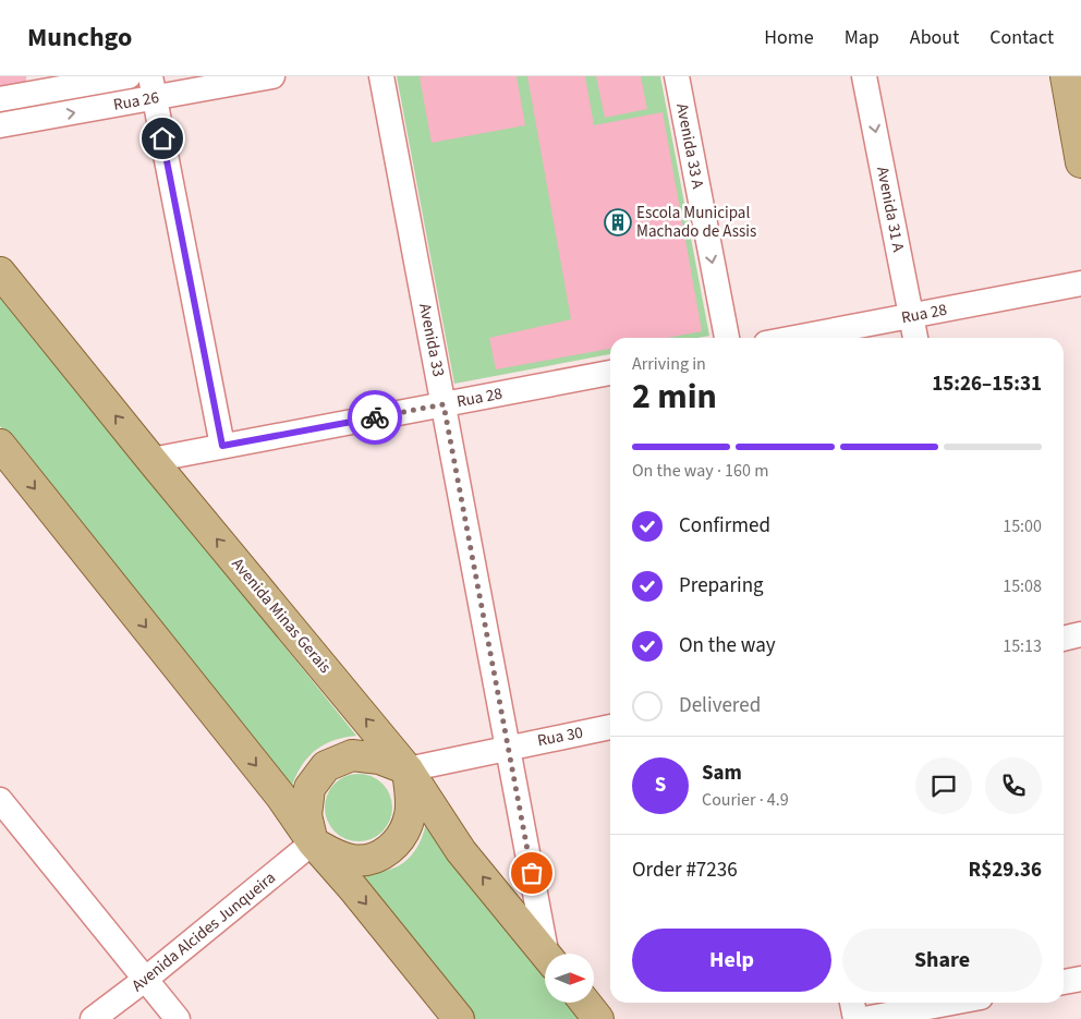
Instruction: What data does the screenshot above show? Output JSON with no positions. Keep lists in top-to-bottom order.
{
  "streets": {
    "main road": ["Avenida Minas Gerais"],
    "street": [
      "Rua 26",
      "Avenida 33 A",
      "Avenida 31 A",
      "Rua 28",
      "Avenida 33",
      "Rua 30",
      "Avenida Alcides Junqueira"
    ]
  },
  "crossings": [
    ["Avenida 31 A", "Rua 28"],
    ["Rua 28", "Avenida 33"],
    ["Rua 28", "Avenida Minas Gerais"],
    ["Avenida 33", "Rua 30"],
    ["Avenida Minas Gerais", "Rua 30"],
    ["Avenida Minas Gerais", "Avenida Alcides Junqueira"],
    ["Rua 30", "Avenida Alcides Junqueira"]
  ],
  "one_way": ["Avenida 33 A", "Avenida 31 A"],
  "places": {
    "building": ["Escola Municipal Machado de Assis"]
  },
  "north": "right",
  "page": {
    "header": "Munchgo",
    "nav": [
      "Home",
      "Map",
      "About",
      "Contact"
    ],
    "heading": ["2 min", "Arriving in", "15:26–15:31"],
    "panel": [
      "Sam",
      "Courier · 4.9",
      "Order #7236",
      "R$29.36"
    ],
    "bar": "On the way · 160 m",
    "list": [
      ["Confirmed", "15:00"],
      ["Preparing", "15:08"],
      ["On the way", "15:13"],
      "Delivered"
    ],
    "round": "S",
    "buttons": ["Help", "Share"]
  }
}
